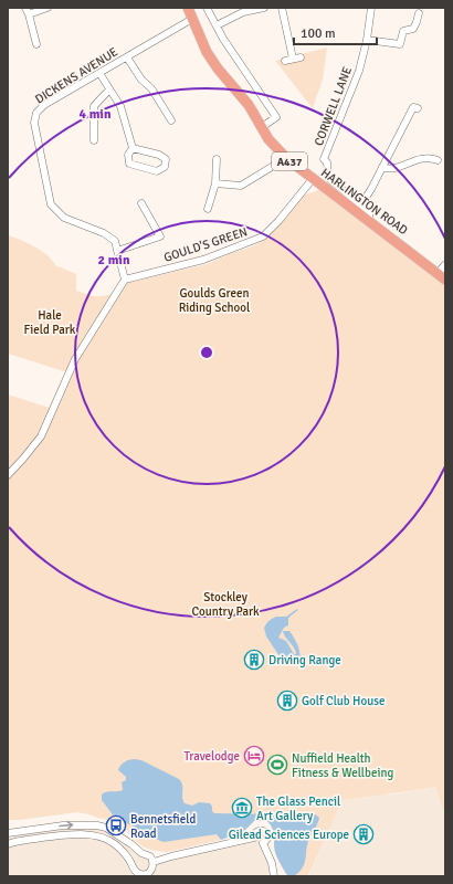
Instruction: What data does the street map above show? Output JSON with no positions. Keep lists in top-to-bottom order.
{
  "streets": {
    "main road": ["A437", "HARLINGTON ROAD"],
    "street": ["DICKENS AVENUE", "CORWELL LANE", "GOULD'S GREEN"]
  },
  "crossings": [
    ["DICKENS AVENUE", "HARLINGTON ROAD"],
    ["DICKENS AVENUE", "GOULD'S GREEN"],
    ["HARLINGTON ROAD", "GOULD'S GREEN"]
  ],
  "parks": ["Goulds Green Riding School", "Hale Field Park", "Stockley Country Park"],
  "places": {
    "building": ["Driving Range", "Golf Club House", "Gilead Sciences Europe"],
    "hotel": ["Travelodge"],
    "sports": ["Nuffield Health Fitness & Wellbeing"],
    "museum": ["The Glass Pencil Art Gallery"],
    "bus stop": ["Bennetsfield Road"]
  },
  "scale_bar": "100 m",
  "rings": ["4 min", "2 min"]
}
